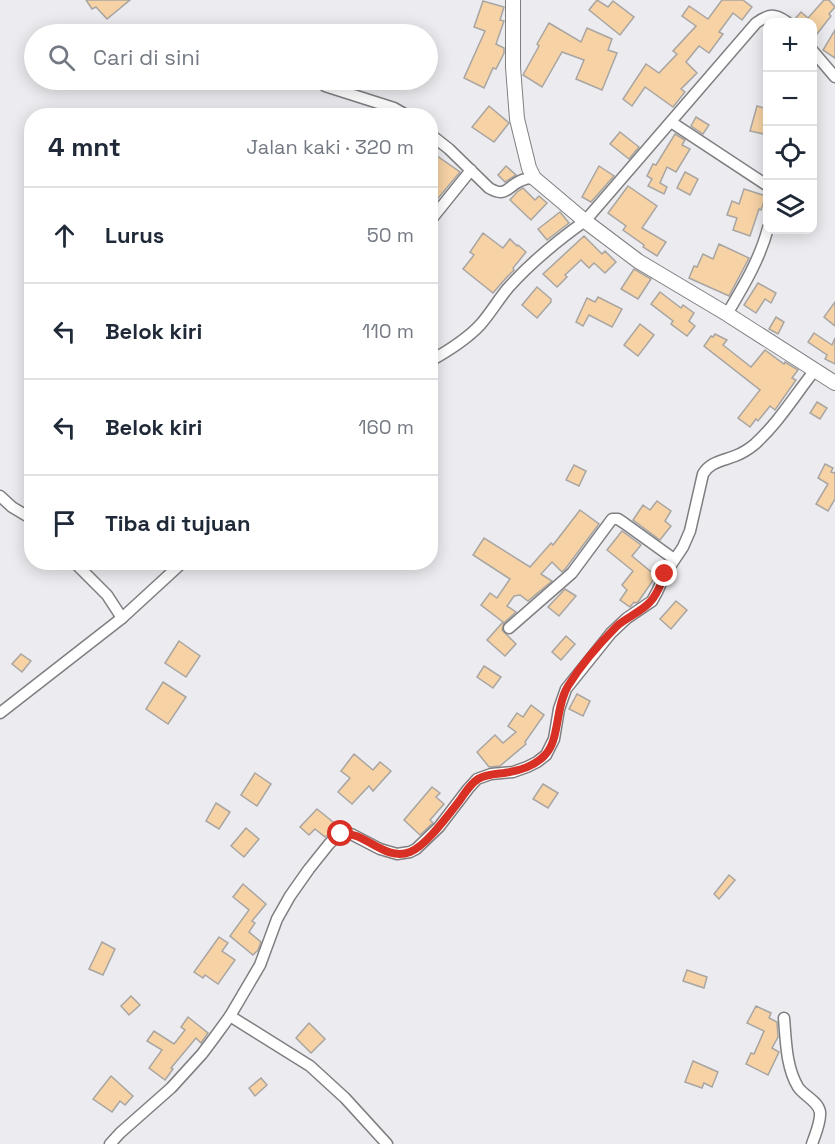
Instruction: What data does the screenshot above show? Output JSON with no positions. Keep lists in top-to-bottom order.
{
  "page": {
    "map_buttons": ["+", "−"],
    "search": "Cari di sini",
    "heading": ["4 mnt", "Jalan kaki · 320 m"],
    "list": [
      ["Lurus", "50 m"],
      ["Belok kiri", "110 m"],
      ["Belok kiri", "160 m"],
      "Tiba di tujuan"
    ]
  }
}
